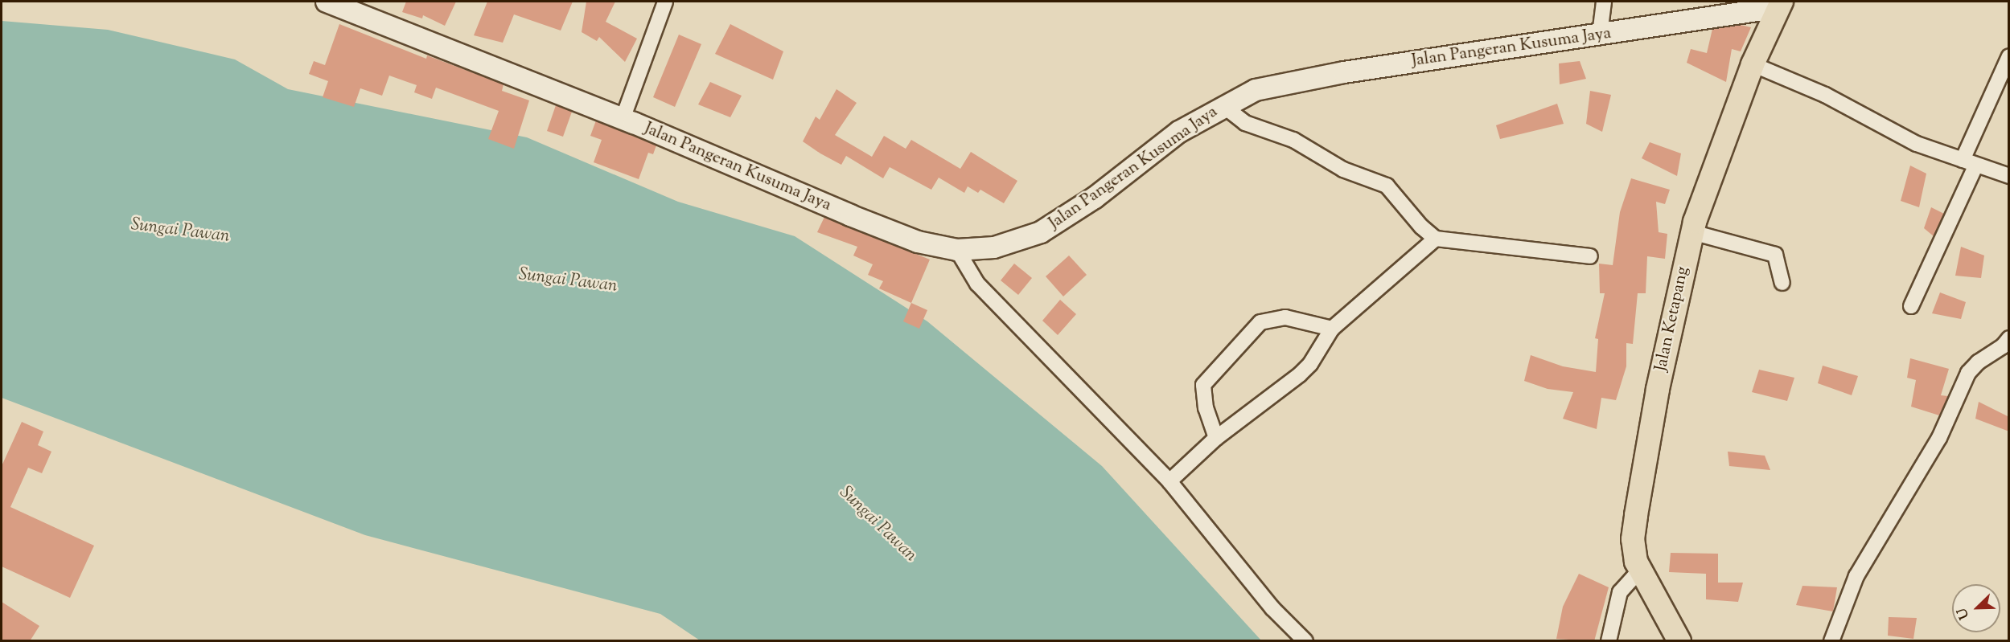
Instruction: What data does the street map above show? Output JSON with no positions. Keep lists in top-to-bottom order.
{
  "streets": {
    "main road": ["Jalan Ketapang"],
    "street": ["Jalan Pangeran Kusuma Jaya"]
  },
  "crossings": [
    ["Jalan Pangeran Kusuma Jaya", "Jalan Ketapang"]
  ],
  "water": ["Sungai Pawan"],
  "north": "bottom left"
}
